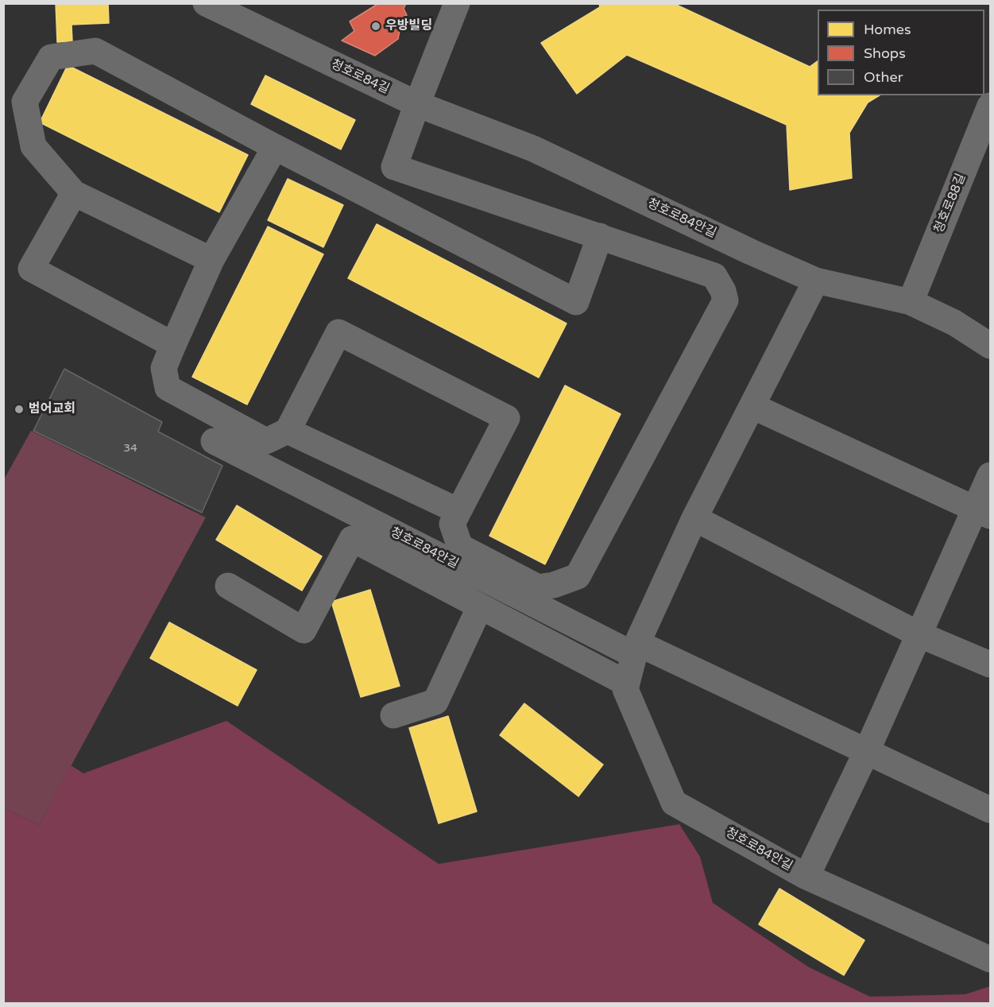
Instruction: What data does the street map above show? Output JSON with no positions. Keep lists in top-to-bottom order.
{
  "streets": {
    "street": ["청호로84길", "청호로88길", "청호로84안길"]
  },
  "crossings": [
    ["청호로84길", "청호로84안길"]
  ],
  "places": ["우방빌딩", "범어교회"],
  "house_numbers": ["34"],
  "legend": ["Homes", "Shops", "Other"]
}
